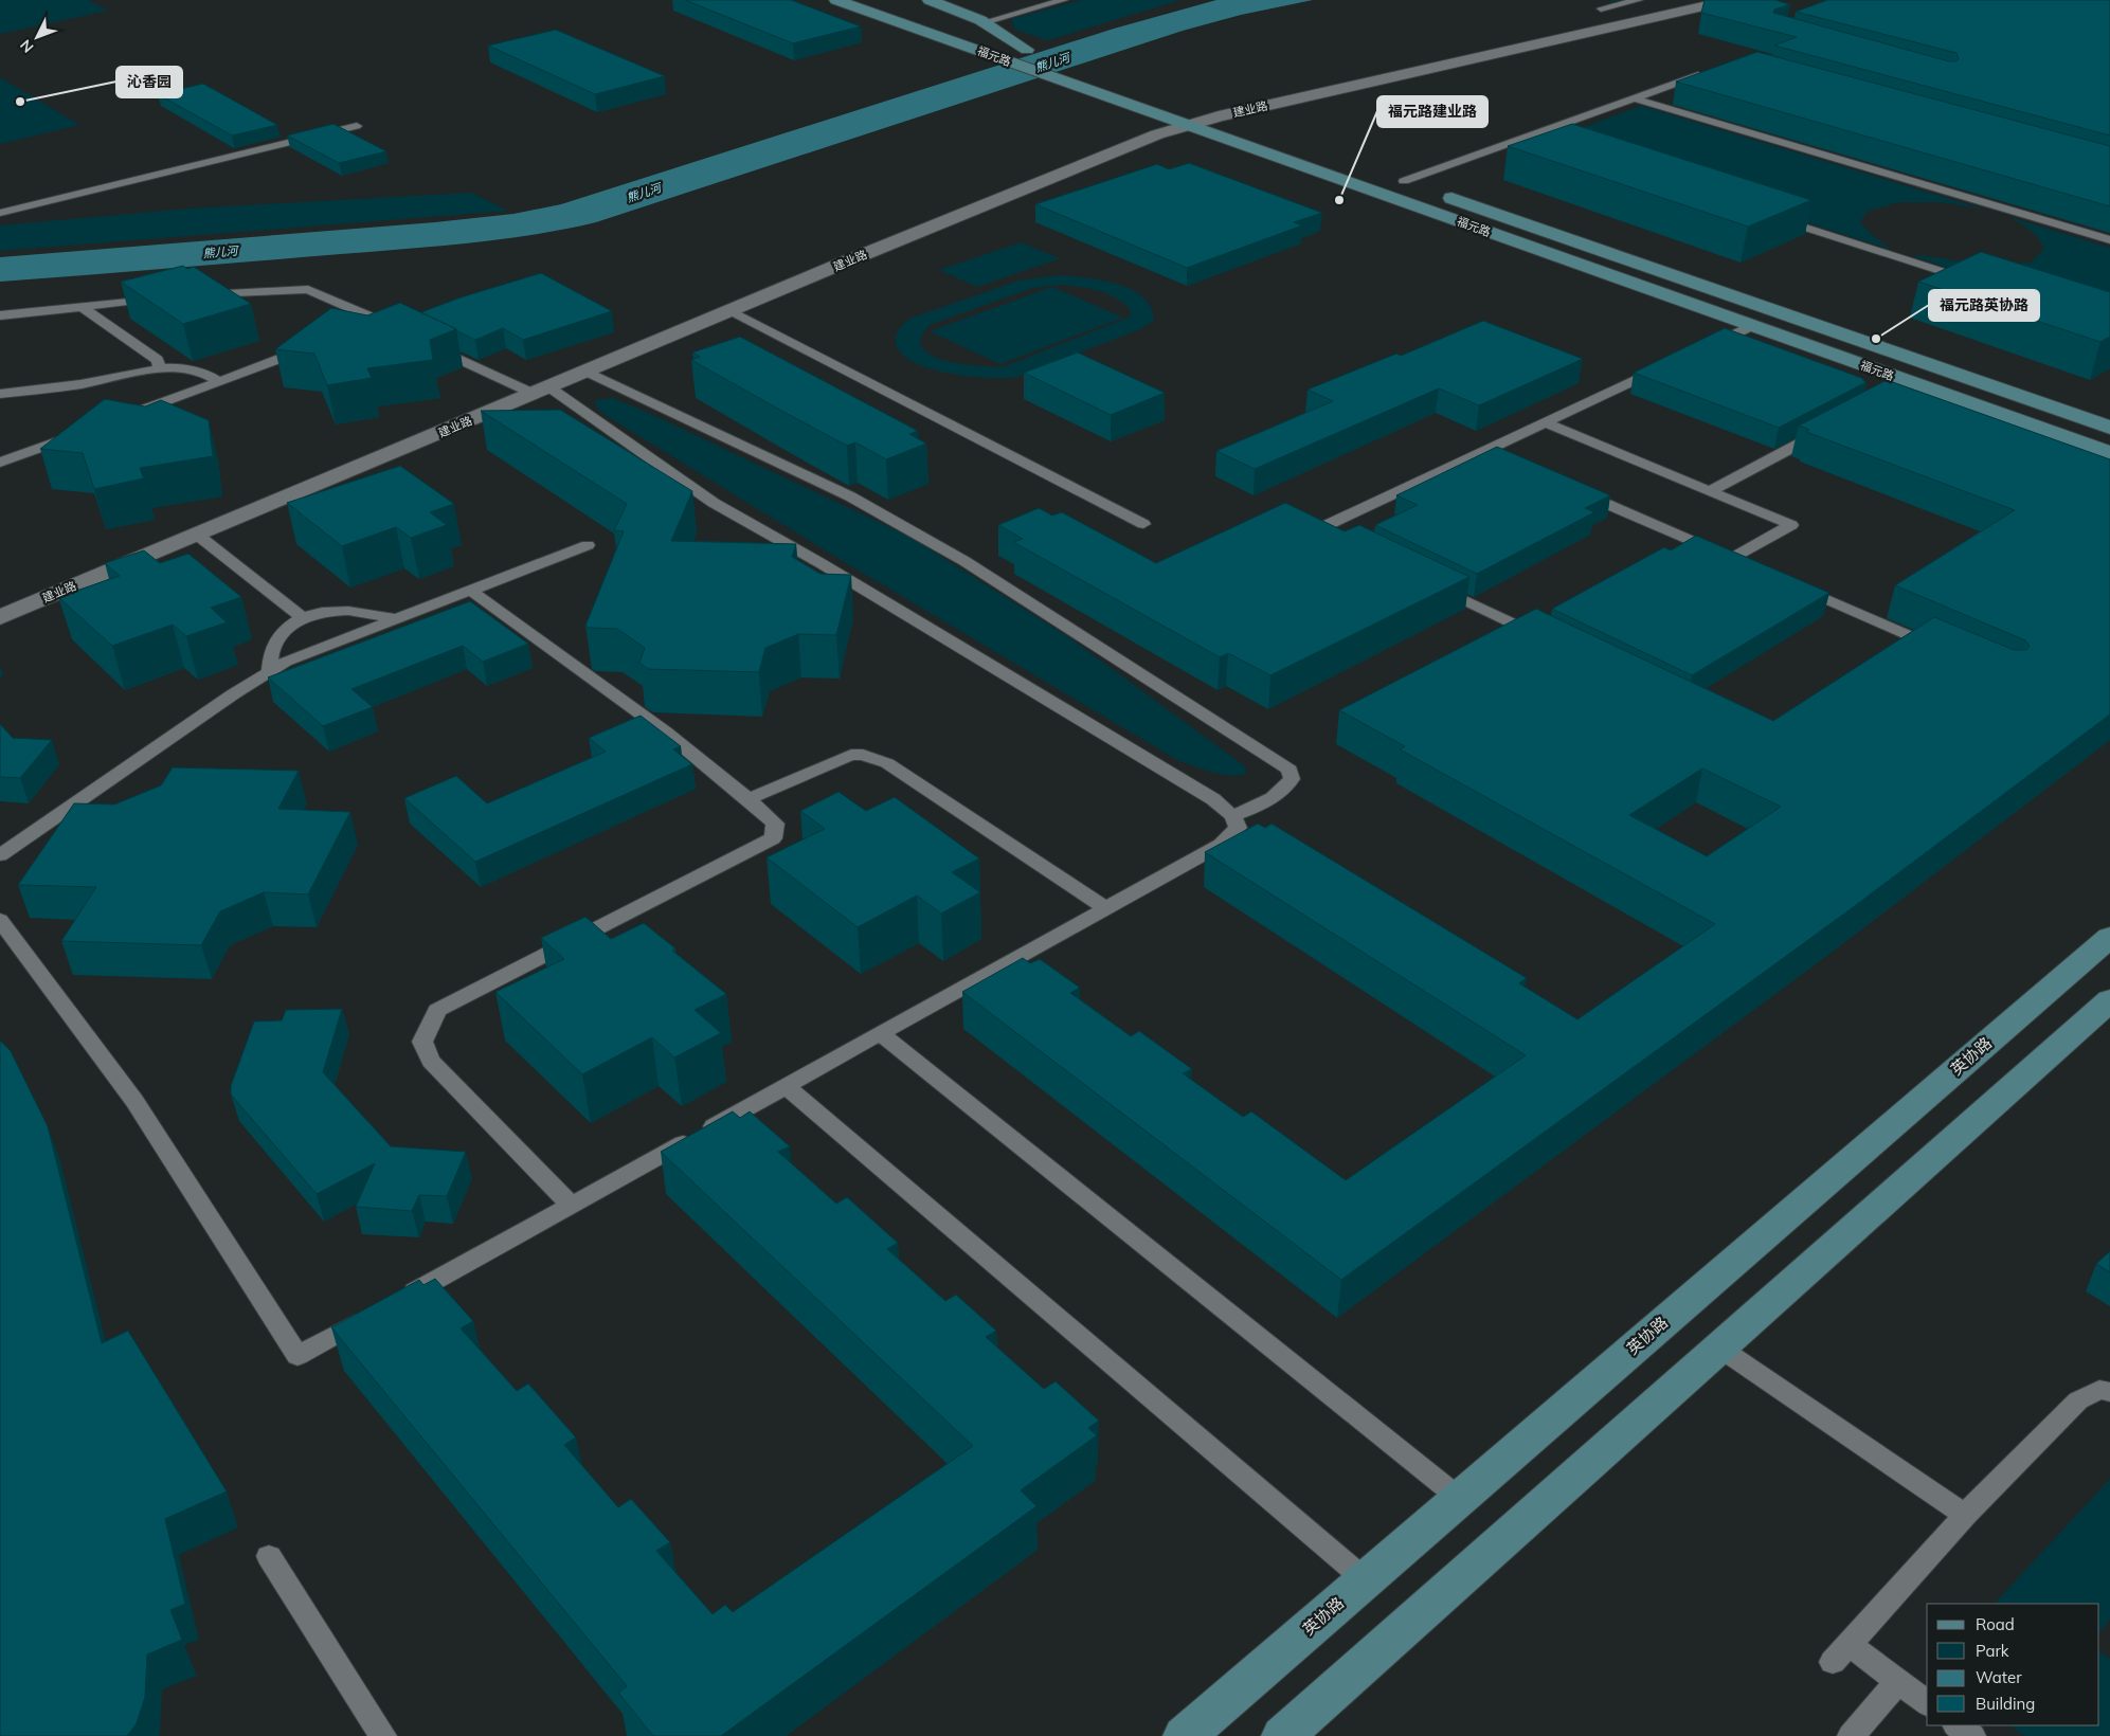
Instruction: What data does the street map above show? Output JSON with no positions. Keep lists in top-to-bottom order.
{
  "streets": {
    "main road": ["福元路", "英协路"],
    "street": ["建业路"]
  },
  "crossings": [
    ["福元路", "建业路"]
  ],
  "water": ["熊儿河"],
  "places": ["沁香园", "福元路建业路", "福元路英协路"],
  "legend": [
    "Road",
    "Park",
    "Water",
    "Building"
  ],
  "north": "bottom left"
}
